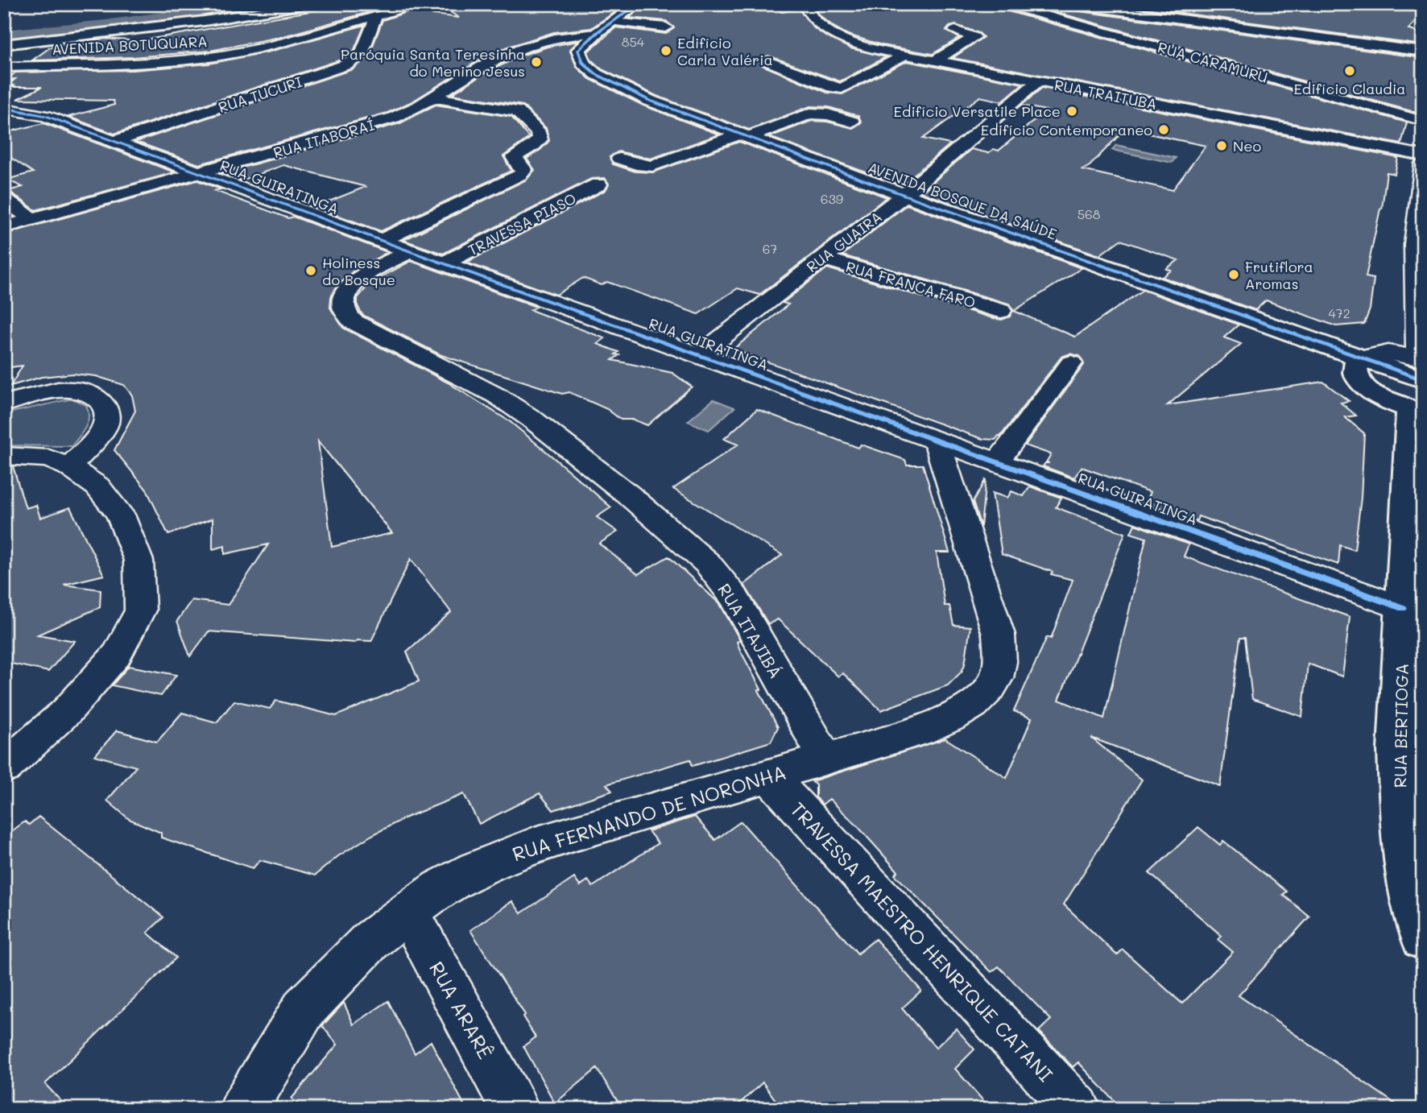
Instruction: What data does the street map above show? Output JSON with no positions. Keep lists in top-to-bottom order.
{
  "streets": {
    "street": [
      "AVENIDA BOTUQUARA",
      "RUA CARAMURU",
      "RUA TUCURI",
      "RUA TRAITUBA",
      "RUA ITABORAÍ",
      "RUA GUIRATINGA",
      "AVENIDA BOSQUE DA SAÚDE",
      "TRAVESSA PIASO",
      "RUA GUAIRA",
      "RUA FRANCA FARO",
      "RUA ITAJIBÁ",
      "RUA BERTIOGA",
      "RUA FERNANDO DE NORONHA",
      "TRAVESSA MAESTRO HENRIQUE CATANI",
      "RUA ARARÊ"
    ]
  },
  "crossings": [
    ["AVENIDA BOTUQUARA", "RUA TUCURI"],
    ["RUA TUCURI", "RUA GUIRATINGA"],
    ["RUA TRAITUBA", "RUA GUAIRA"],
    ["RUA ITABORAÍ", "RUA GUIRATINGA"],
    ["RUA GUIRATINGA", "TRAVESSA PIASO"],
    ["RUA GUIRATINGA", "RUA GUAIRA"],
    ["RUA GUIRATINGA", "RUA ITAJIBÁ"],
    ["RUA GUIRATINGA", "RUA BERTIOGA"],
    ["AVENIDA BOSQUE DA SAÚDE", "RUA GUAIRA"],
    ["RUA GUAIRA", "RUA FRANCA FARO"],
    ["RUA ITAJIBÁ", "RUA FERNANDO DE NORONHA"],
    ["RUA FERNANDO DE NORONHA", "TRAVESSA MAESTRO HENRIQUE CATANI"],
    ["RUA FERNANDO DE NORONHA", "RUA ARARÊ"]
  ],
  "places": [
    "Edifício Carla Valéria",
    "Paróquia Santa Teresinha do Menino Jesus",
    "Edifício Claudia",
    "Edifício Versatile Place",
    "Edifício Contemporaneo",
    "Neo",
    "Holiness do Bosque",
    "Frutiflora Aromas"
  ],
  "house_numbers": [
    "854",
    "639",
    "568",
    "67",
    "472"
  ]
}
